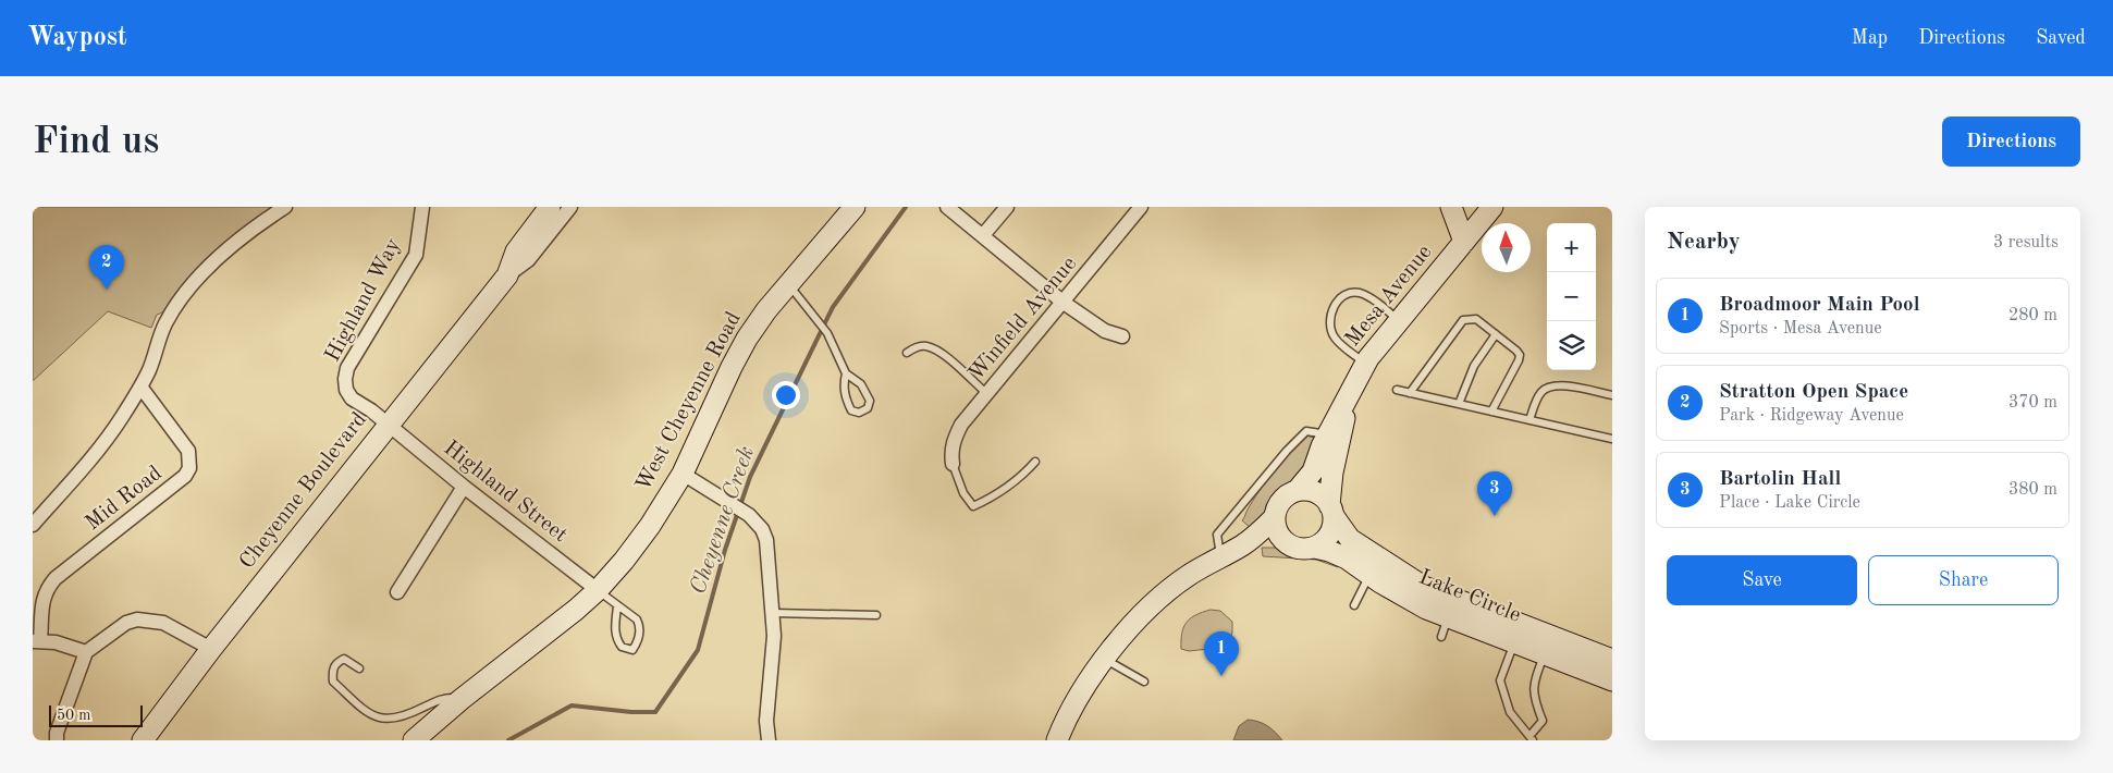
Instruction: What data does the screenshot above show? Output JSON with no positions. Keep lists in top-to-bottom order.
{
  "streets": {
    "street": [
      "Mesa Avenue",
      "Highland Way",
      "Winfield Avenue",
      "West Cheyenne Road",
      "Cheyenne Boulevard",
      "Highland Street",
      "Mid Road",
      "Lake Circle"
    ]
  },
  "crossings": [
    ["Mesa Avenue", "Lake Circle"],
    ["Highland Way", "Cheyenne Boulevard"],
    ["Highland Way", "Highland Street"],
    ["West Cheyenne Road", "Highland Street"],
    ["Cheyenne Boulevard", "Highland Street"]
  ],
  "water": ["Cheyenne Creek"],
  "scale_bar": "50 m",
  "north": "top",
  "page": {
    "header": "Waypost",
    "nav": ["Map", "Directions", "Saved"],
    "buttons": [
      "Directions",
      ["Save", "Share"]
    ],
    "title": "Find us",
    "heading": ["Nearby", "3 results"],
    "map_buttons": ["+", "−"],
    "pins": ["2", "3", "1"],
    "list": [
      {
        "mark": "1",
        "name": "Broadmoor Main Pool",
        "note": "Sports · Mesa Avenue",
        "value": "280 m"
      },
      {
        "mark": "2",
        "name": "Stratton Open Space",
        "note": "Park · Ridgeway Avenue",
        "value": "370 m"
      },
      {
        "mark": "3",
        "name": "Bartolin Hall",
        "note": "Place · Lake Circle",
        "value": "380 m"
      }
    ],
    "scale": "50 m"
  }
}
